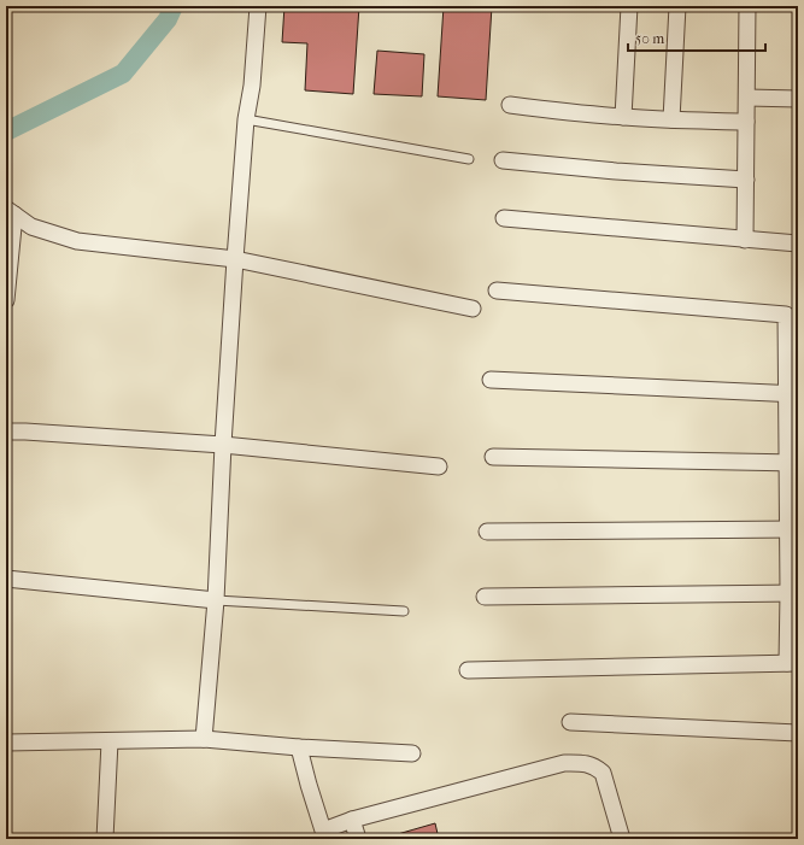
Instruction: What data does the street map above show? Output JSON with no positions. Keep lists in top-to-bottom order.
{
  "scale_bar": "50 m"
}
